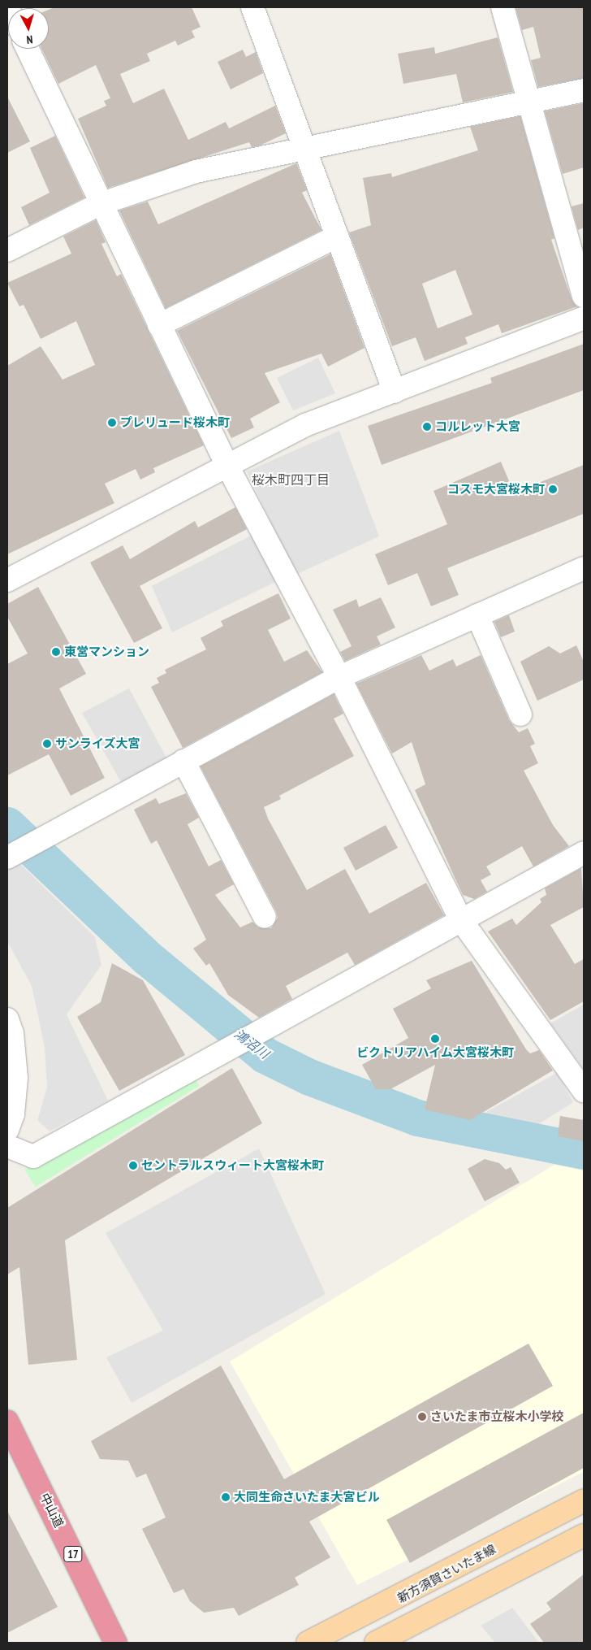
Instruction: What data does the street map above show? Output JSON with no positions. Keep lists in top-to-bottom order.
{
  "streets": {
    "highway": ["中山道", "17"],
    "main road": ["新方須賀さいたま線"]
  },
  "districts": ["桜木町四丁目"],
  "water": ["鴻沼川"],
  "places": [
    "プレリュード桜木町",
    "コルレット大宮",
    "コスモ大宮桜木町",
    "東営マンション",
    "サンライズ大宮",
    "ビクトリアハイム大宮桜木町",
    "セントラルスウィート大宮桜木町",
    "さいたま市立桜木小学校",
    "大同生命さいたま大宮ビル"
  ],
  "north": "bottom"
}
